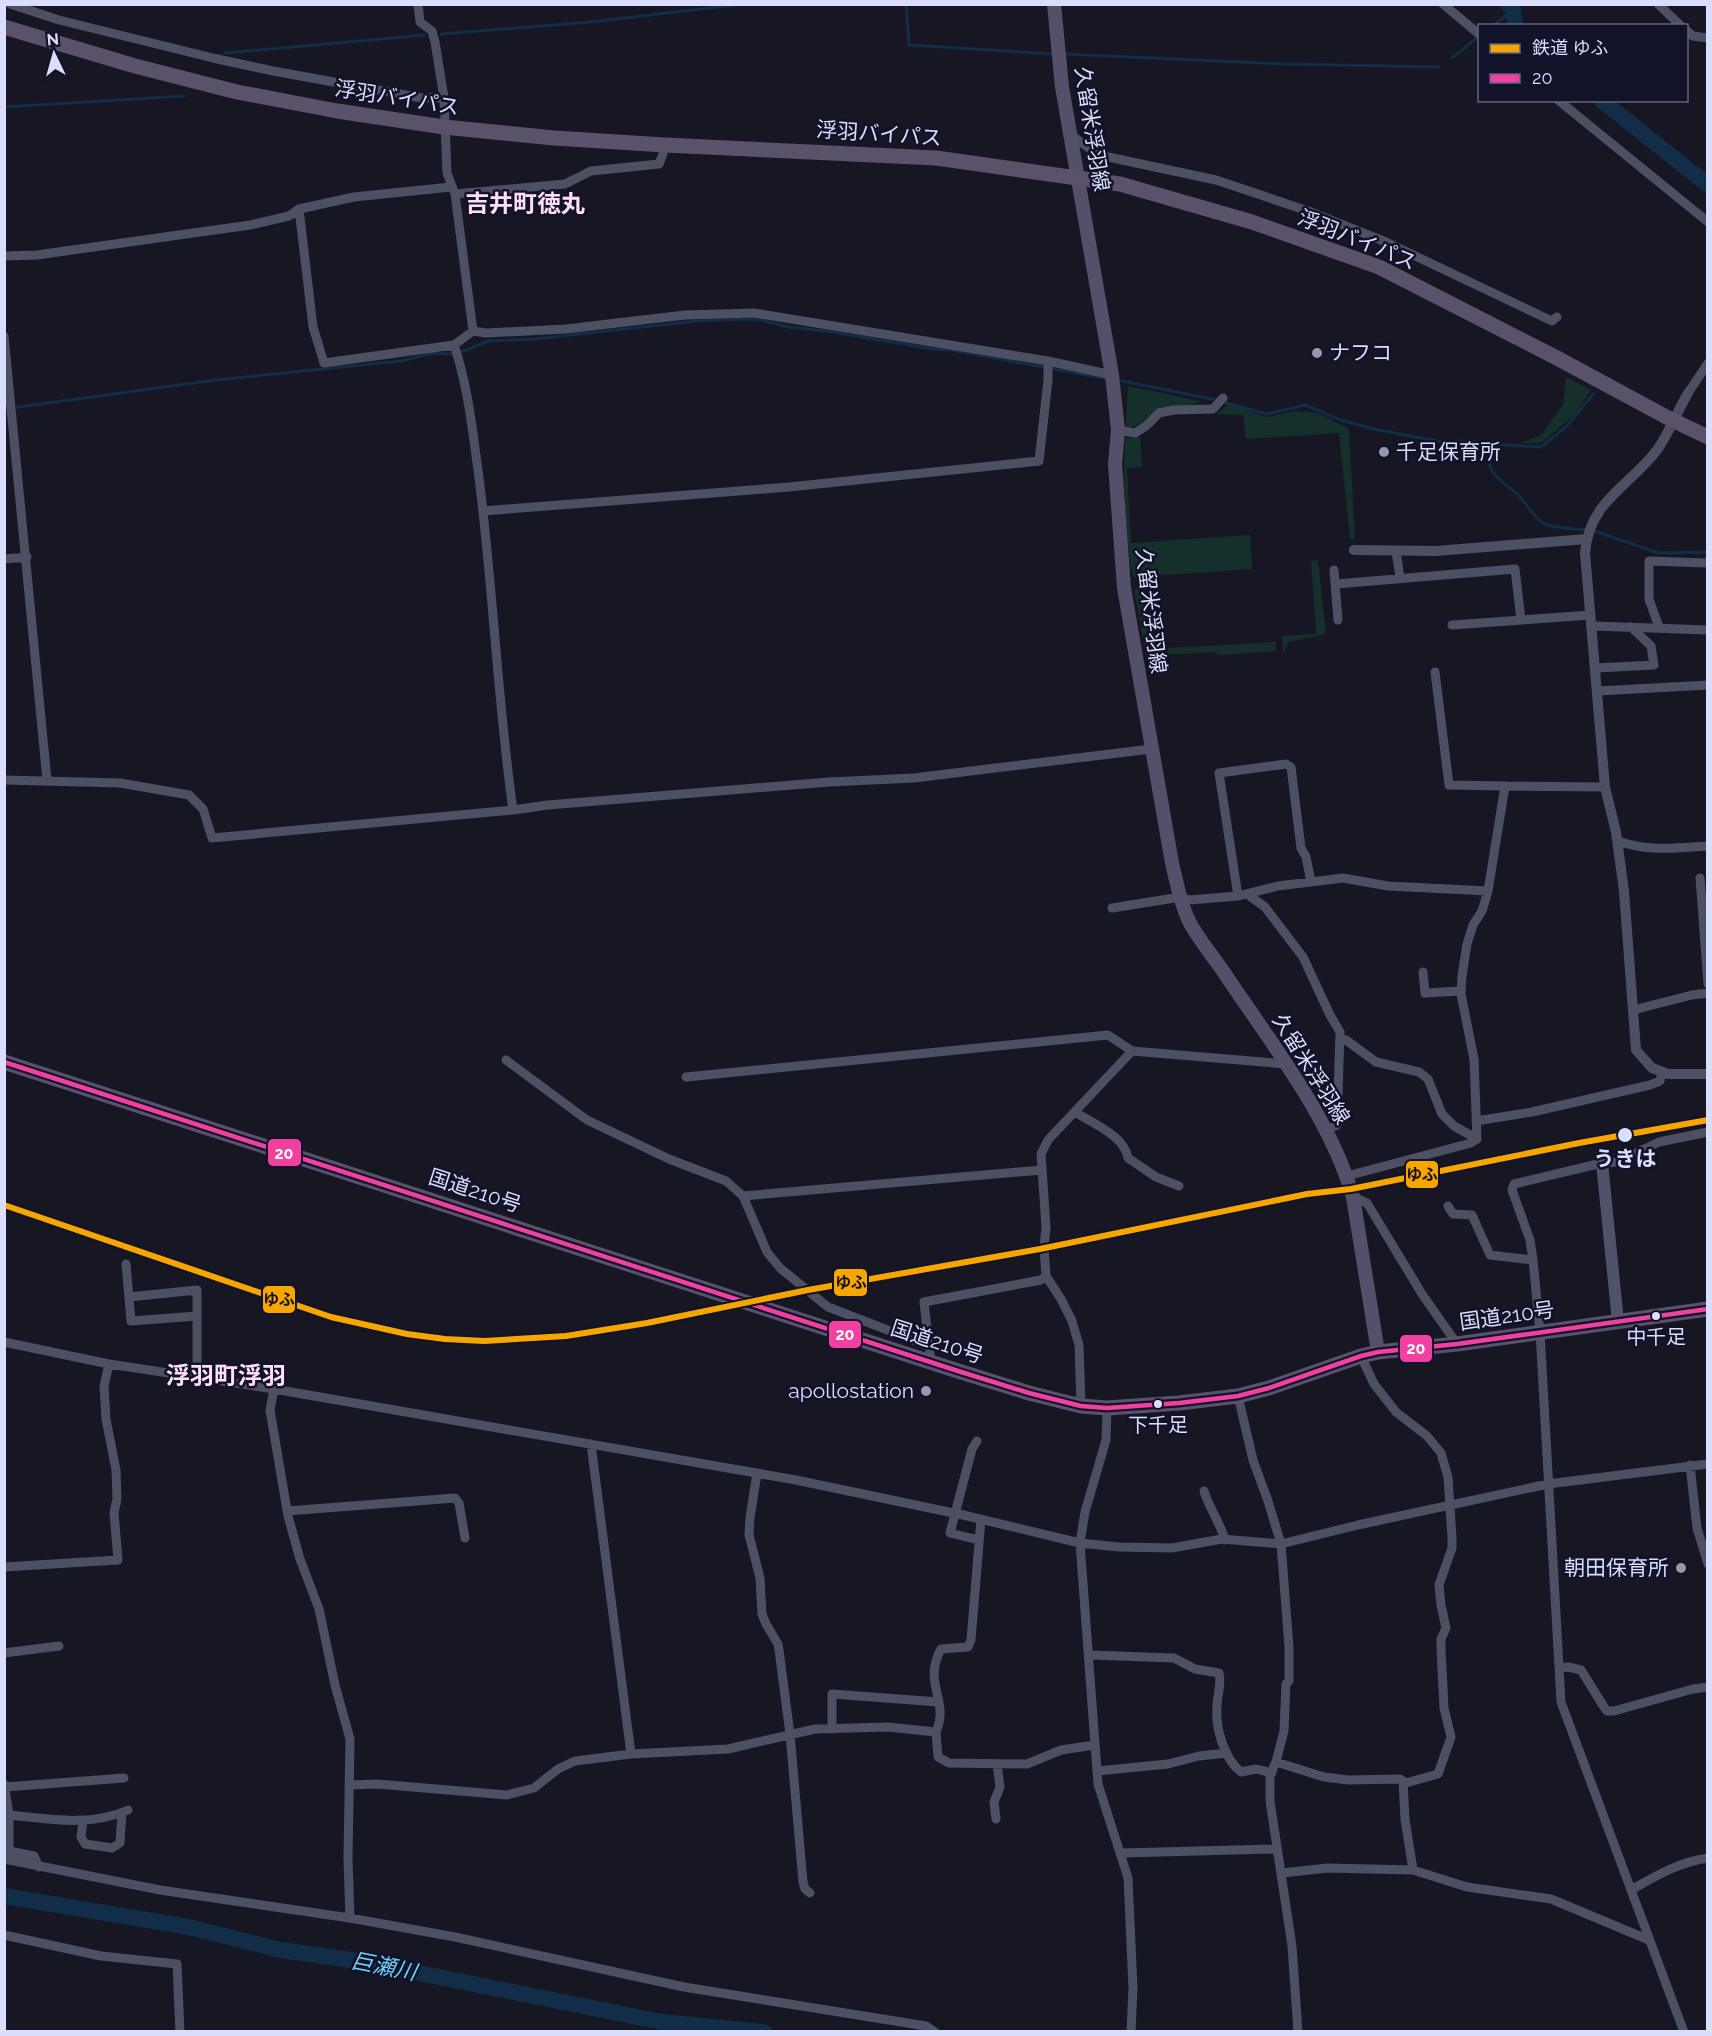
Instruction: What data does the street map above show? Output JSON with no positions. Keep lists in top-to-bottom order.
{
  "streets": {
    "highway": ["浮羽バイパス", "国道210号"],
    "main road": ["久留米浮羽線"]
  },
  "crossings": [
    ["浮羽バイパス", "久留米浮羽線"],
    ["久留米浮羽線", "国道210号"]
  ],
  "districts": ["吉井町徳丸", "浮羽町浮羽"],
  "water": ["巨瀬川"],
  "places": [
    "ナフコ",
    "千足保育所",
    "うきは",
    "中千足",
    "apollostation",
    "下千足",
    "朝田保育所"
  ],
  "lines": ["transit line 20", "rail line ゆふ"],
  "legend": ["鉄道 ゆふ", "20"],
  "north": "top"
}
